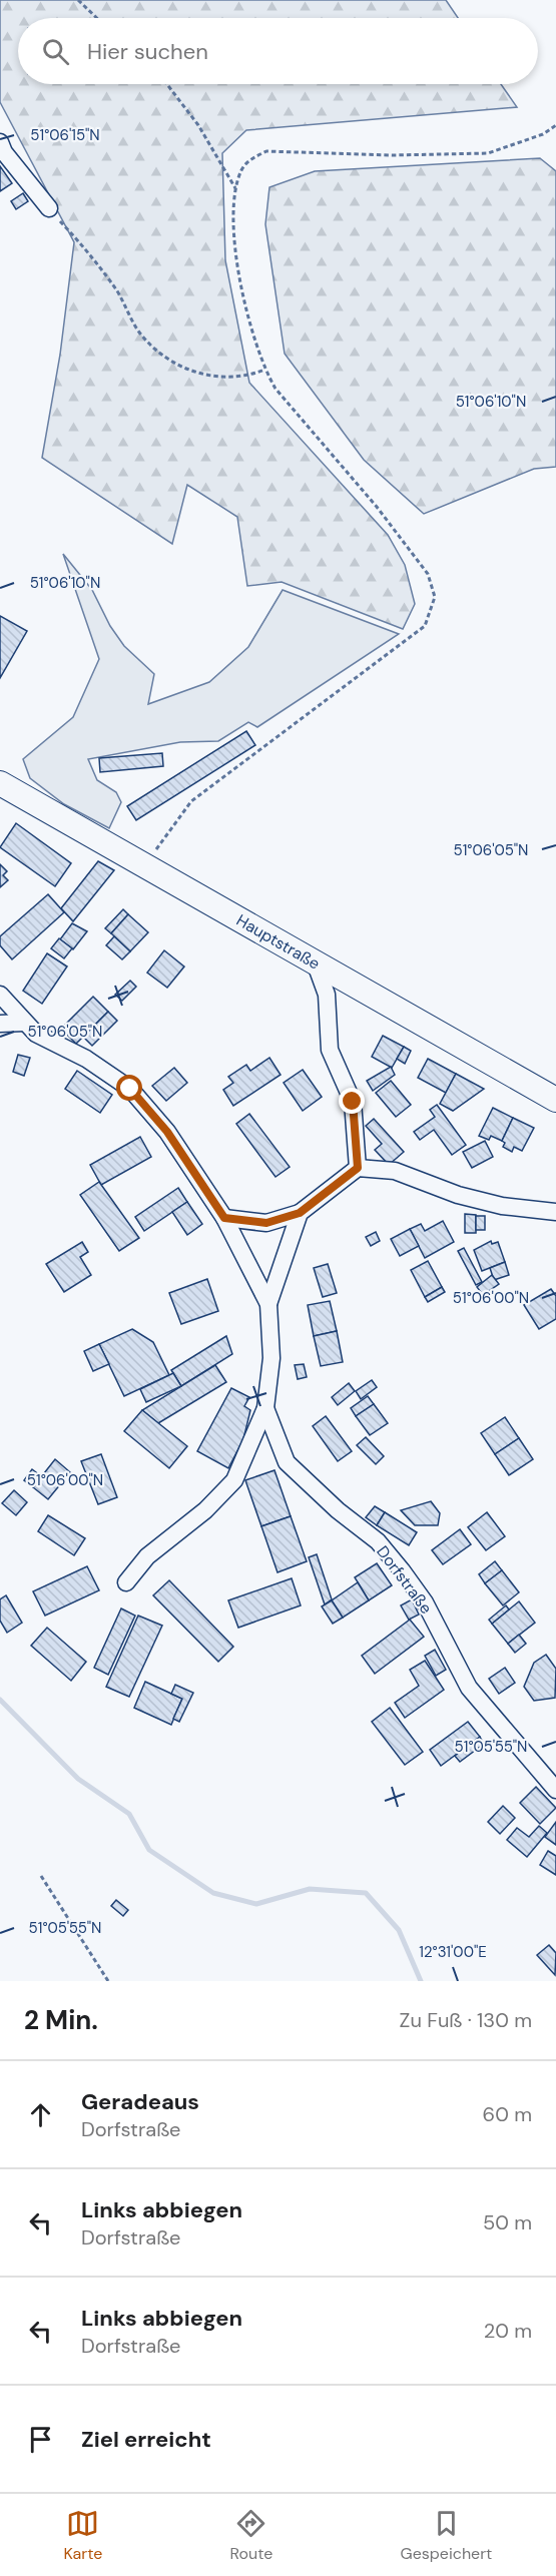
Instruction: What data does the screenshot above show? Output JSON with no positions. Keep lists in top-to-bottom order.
{
  "streets": {
    "main road": ["Hauptstraße"],
    "street": ["Dorfstraße"]
  },
  "page": {
    "search": "Hier suchen",
    "heading": ["2 Min.", "Zu Fuß · 130 m"],
    "list": [
      ["Geradeaus", "Dorfstraße", "60 m"],
      ["Links abbiegen", "Dorfstraße", "50 m"],
      ["Links abbiegen", "Dorfstraße", "20 m"],
      "Ziel erreicht"
    ],
    "nav": ["Karte", "Route", "Gespeichert"]
  },
  "coordinates": [
    "51°06'15\"N",
    "51°06'10\"N",
    "51°06'05\"N",
    "51°06'00\"N",
    "51°05'55\"N",
    "12°31'00\"E"
  ]
}
